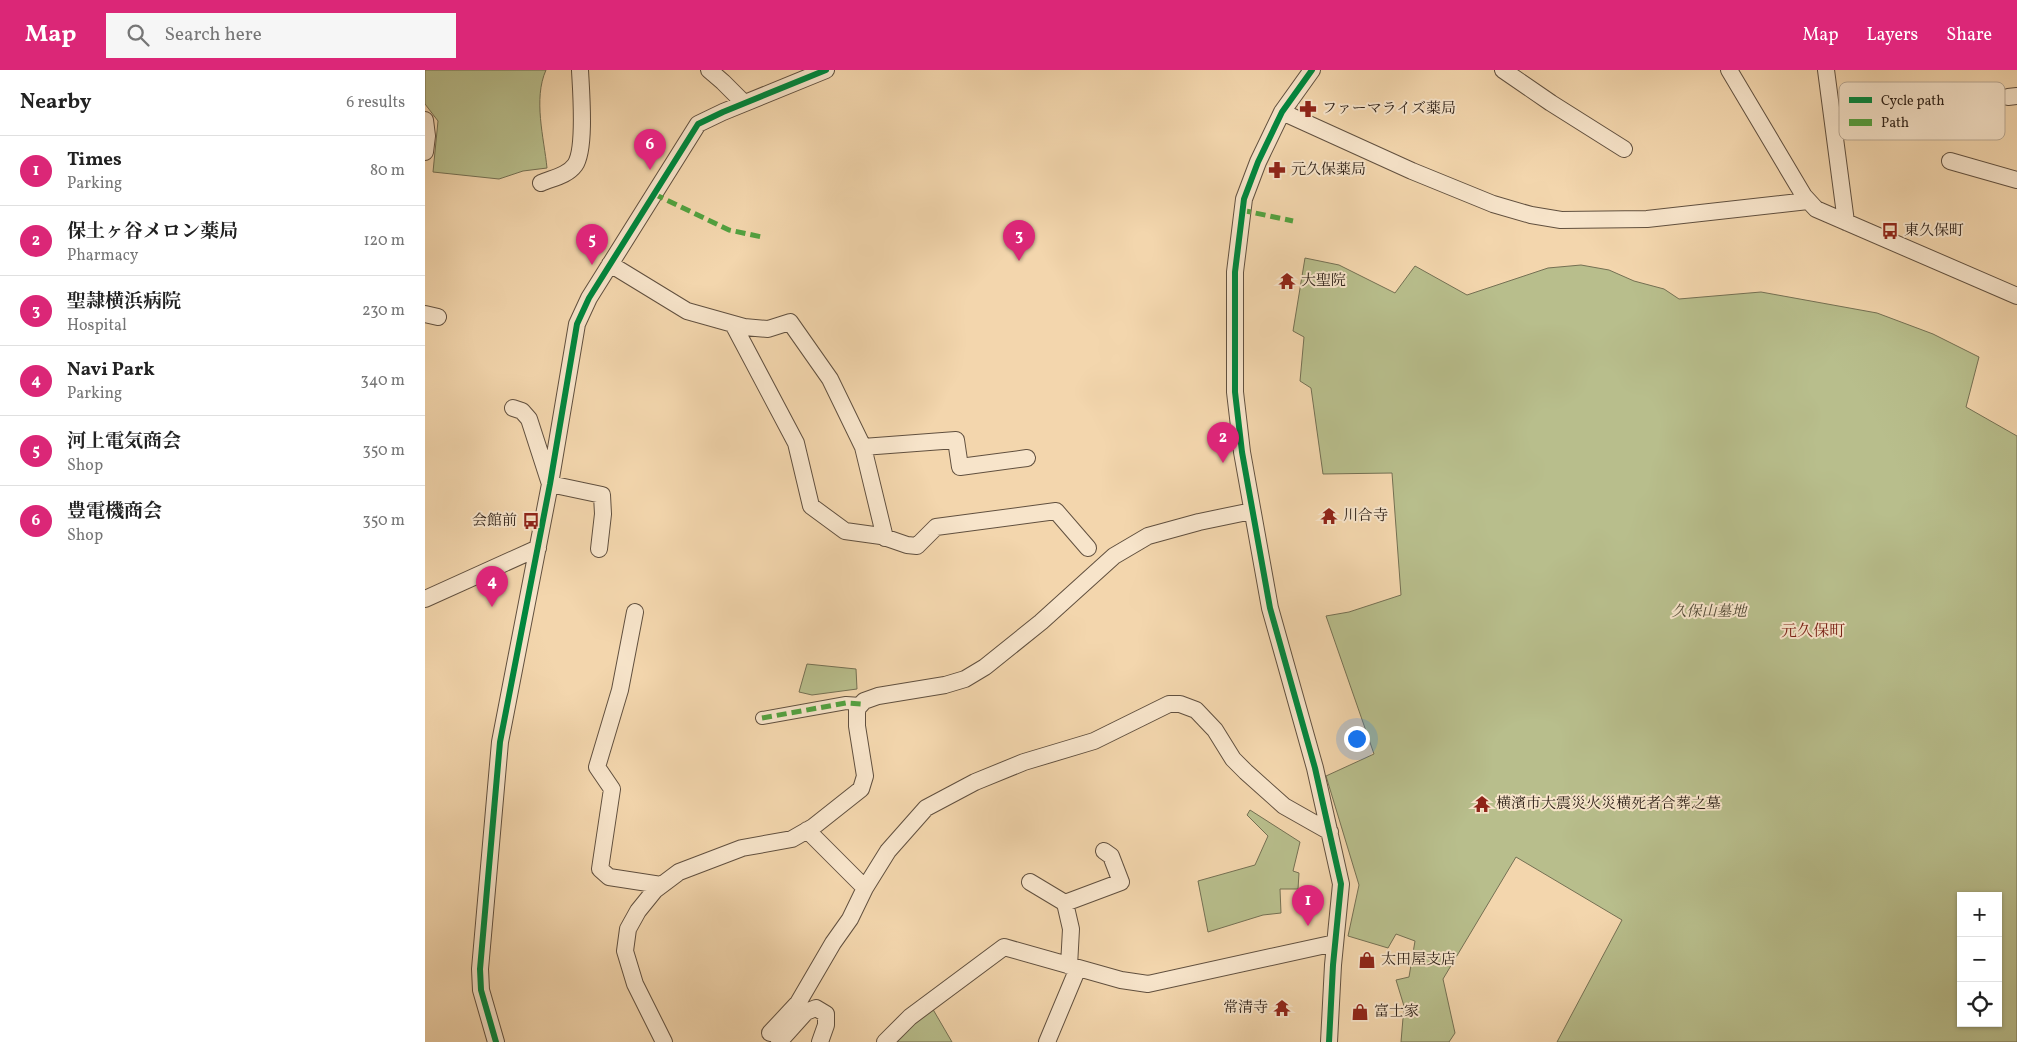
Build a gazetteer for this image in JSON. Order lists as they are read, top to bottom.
{
  "districts": ["元久保町"],
  "parks": ["久保山墓地"],
  "places": {
    "pharmacy": ["ファーマライズ薬局", "元久保薬局"],
    "bus stop": ["東久保町", "会館前"],
    "temple": [
      "大聖院",
      "川合寺",
      "横濱市大震災火災横死者合葬之墓",
      "常清寺"
    ],
    "shop": ["太田屋支店", "富士家"]
  },
  "legend": ["Cycle path", "Path"],
  "page": {
    "header": "Map",
    "search": "Search here",
    "nav": ["Map", "Layers", "Share"],
    "heading": ["Nearby", "6 results"],
    "pins": [
      "6",
      "3",
      "5",
      "2",
      "4",
      "1"
    ],
    "list": [
      {
        "mark": "1",
        "name": "Times",
        "note": "Parking",
        "value": "80 m"
      },
      {
        "mark": "2",
        "name": "保土ヶ谷メロン薬局",
        "note": "Pharmacy",
        "value": "120 m"
      },
      {
        "mark": "3",
        "name": "聖隷横浜病院",
        "note": "Hospital",
        "value": "230 m"
      },
      {
        "mark": "4",
        "name": "Navi Park",
        "note": "Parking",
        "value": "340 m"
      },
      {
        "mark": "5",
        "name": "河上電気商会",
        "note": "Shop",
        "value": "350 m"
      },
      {
        "mark": "6",
        "name": "豊電機商会",
        "note": "Shop",
        "value": "350 m"
      }
    ],
    "map_buttons": ["+", "−"]
  }
}
